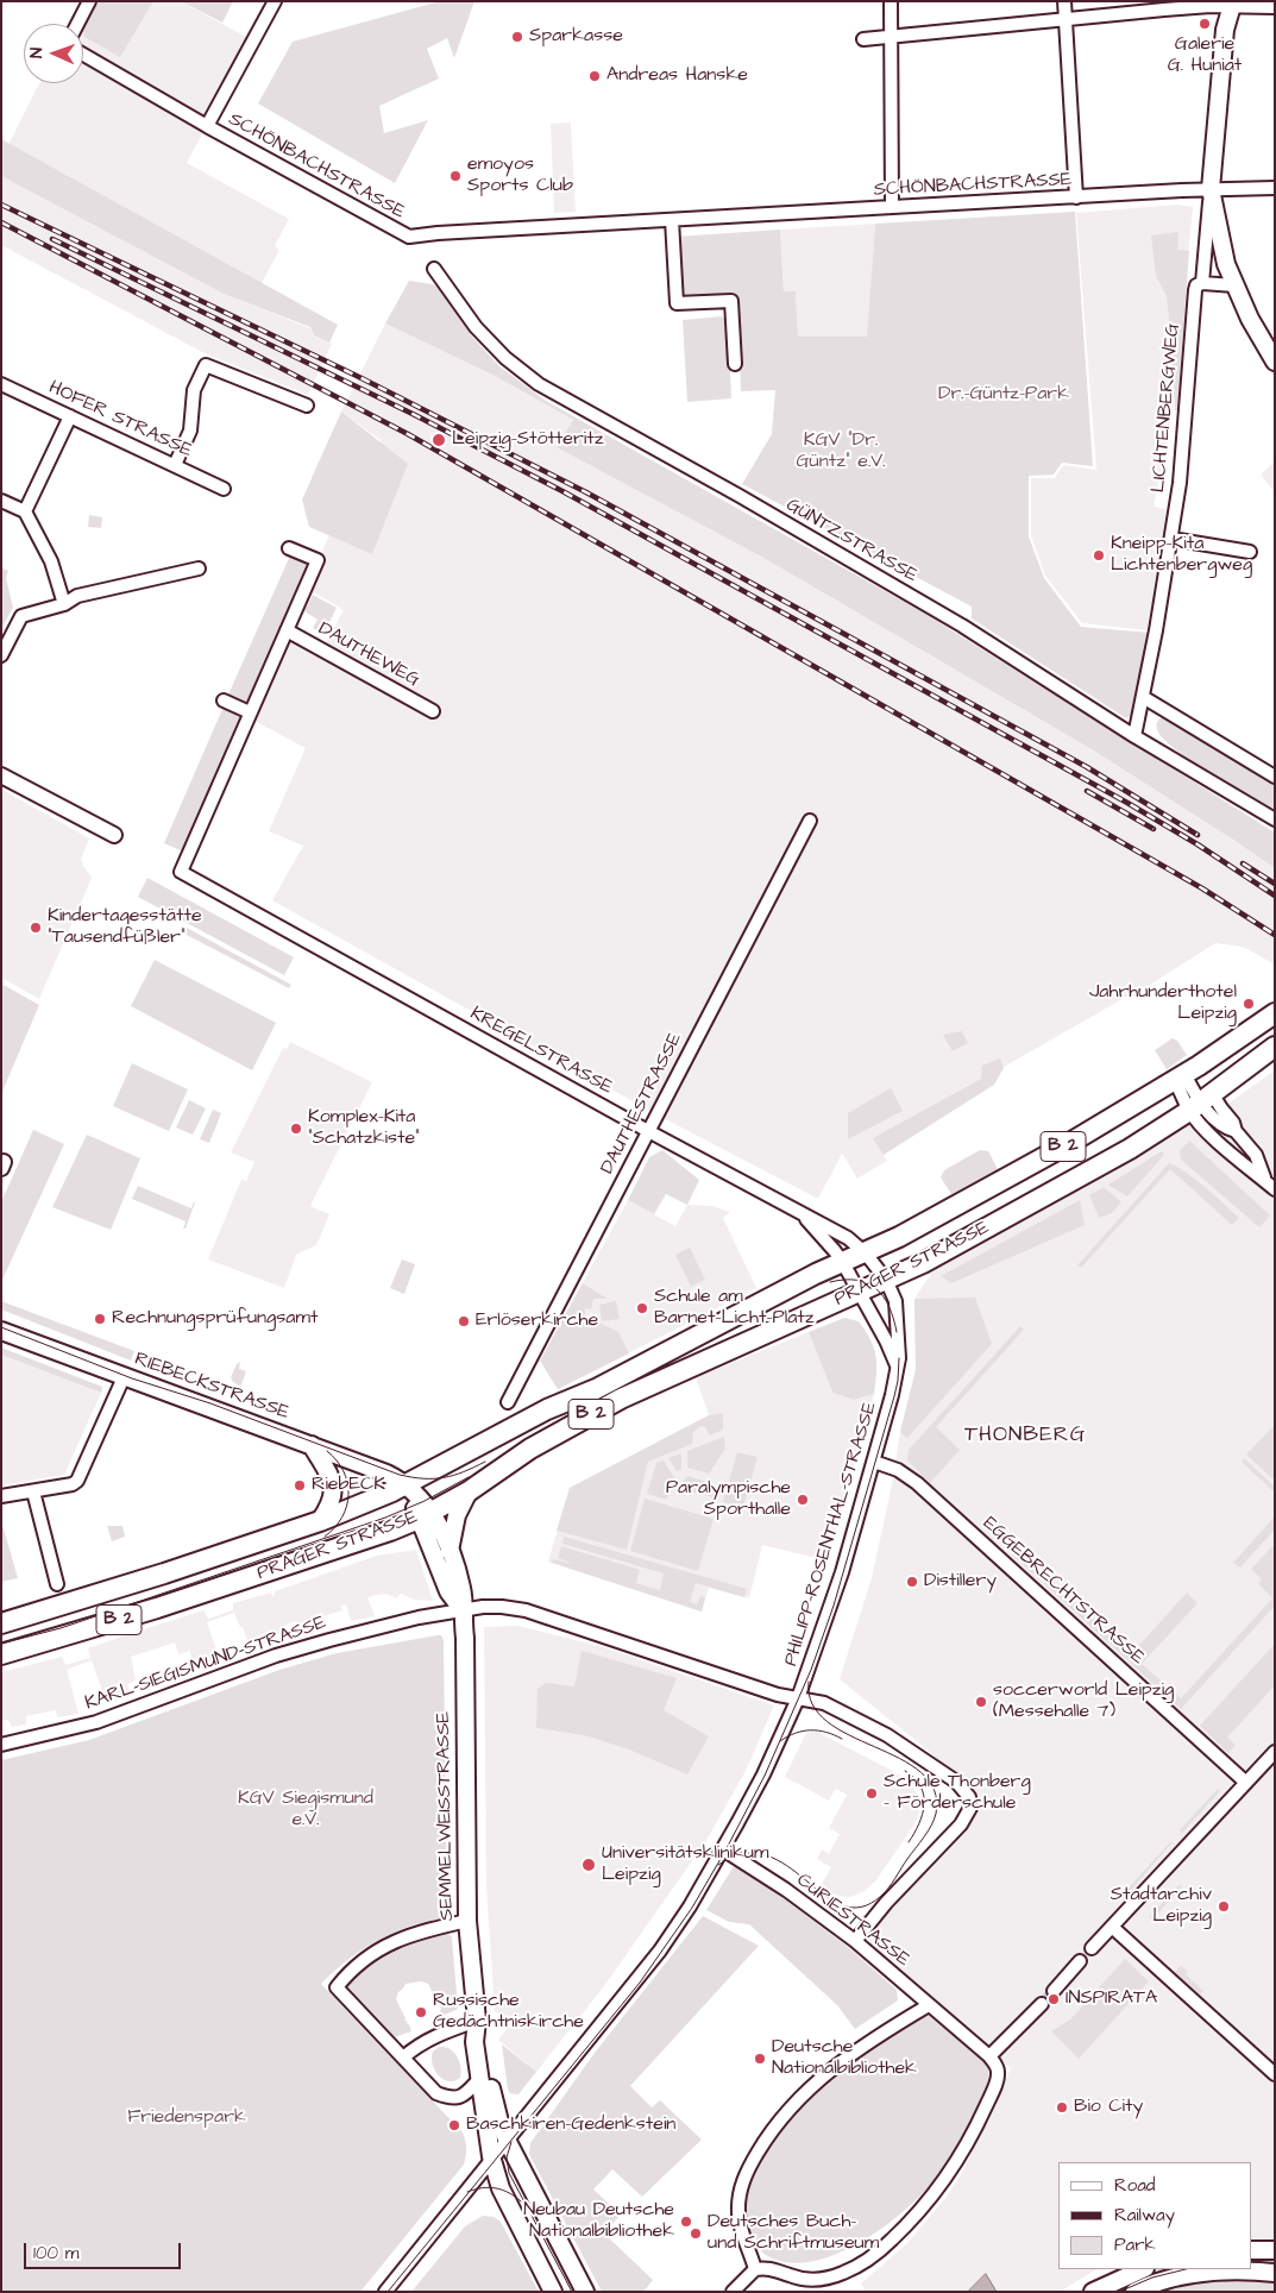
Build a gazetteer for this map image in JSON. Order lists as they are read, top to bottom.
{
  "streets": {
    "main road": [
      "B 2",
      "PRAGER STRASSE",
      "RIEBECKSTRASSE",
      "SEMMELWEISSTRASSE"
    ],
    "street": [
      "SCHÖNBACHSTRASSE",
      "LICHTENBERGWEG",
      "HOFER STRASSE",
      "GÜNTZSTRASSE",
      "DAUTHEWEG",
      "KREGELSTRASSE",
      "DAUTHESTRASSE",
      "PHILIPP-ROSENTHAL-STRASSE",
      "EGGEBRECHTSTRASSE",
      "KARL-SIEGISMUND-STRASSE",
      "CURIESTRASSE"
    ]
  },
  "crossings": [
    ["SCHÖNBACHSTRASSE", "LICHTENBERGWEG"],
    ["LICHTENBERGWEG", "GÜNTZSTRASSE"],
    ["KREGELSTRASSE", "DAUTHESTRASSE"],
    ["KREGELSTRASSE", "PRAGER STRASSE"],
    ["KREGELSTRASSE", "PHILIPP-ROSENTHAL-STRASSE"],
    ["PRAGER STRASSE", "RIEBECKSTRASSE"],
    ["PRAGER STRASSE", "PHILIPP-ROSENTHAL-STRASSE"],
    ["PRAGER STRASSE", "SEMMELWEISSTRASSE"],
    ["RIEBECKSTRASSE", "SEMMELWEISSTRASSE"],
    ["PHILIPP-ROSENTHAL-STRASSE", "EGGEBRECHTSTRASSE"],
    ["PHILIPP-ROSENTHAL-STRASSE", "KARL-SIEGISMUND-STRASSE"],
    ["PHILIPP-ROSENTHAL-STRASSE", "SEMMELWEISSTRASSE"],
    ["PHILIPP-ROSENTHAL-STRASSE", "CURIESTRASSE"],
    ["KARL-SIEGISMUND-STRASSE", "SEMMELWEISSTRASSE"],
    ["KARL-SIEGISMUND-STRASSE", "CURIESTRASSE"]
  ],
  "districts": ["THONBERG"],
  "parks": [
    "Dr.-Güntz-Park",
    "KGV \"Dr. Güntz\" e.V.",
    "KGV Siegismund e.V.",
    "Friedenspark"
  ],
  "places": [
    "Galerie G. Huniat",
    "Sparkasse",
    "Andreas Hanske",
    "emoyos Sports Club",
    "Leipzig-Stötteritz",
    "Kneipp-Kita Lichtenbergweg",
    "Kindertagesstätte \"Tausendfüßler\"",
    "Jahrhunderthotel Leipzig",
    "Komplex-Kita \"Schatzkiste\"",
    "Schule am Barnet-Licht-Platz",
    "Rechnungsprüfungsamt",
    "Erlöserkirche",
    "RiebECK",
    "Paralympische Sporthalle",
    "Distillery",
    "soccerworld Leipzig (Messehalle 7)",
    "Schule Thonberg - Förderschule",
    "Universitätsklinikum Leipzig",
    "Stadtarchiv Leipzig",
    "INSPIRATA",
    "Russische Gedächtniskirche",
    "Deutsche Nationalbibliothek",
    "Bio City",
    "Baschkiren-Gedenkstein",
    "Neubau Deutsche Nationalbibliothek",
    "Deutsches Buch- und Schriftmuseum"
  ],
  "legend": ["Road", "Railway", "Park"],
  "scale_bar": "100 m",
  "north": "left"
}
